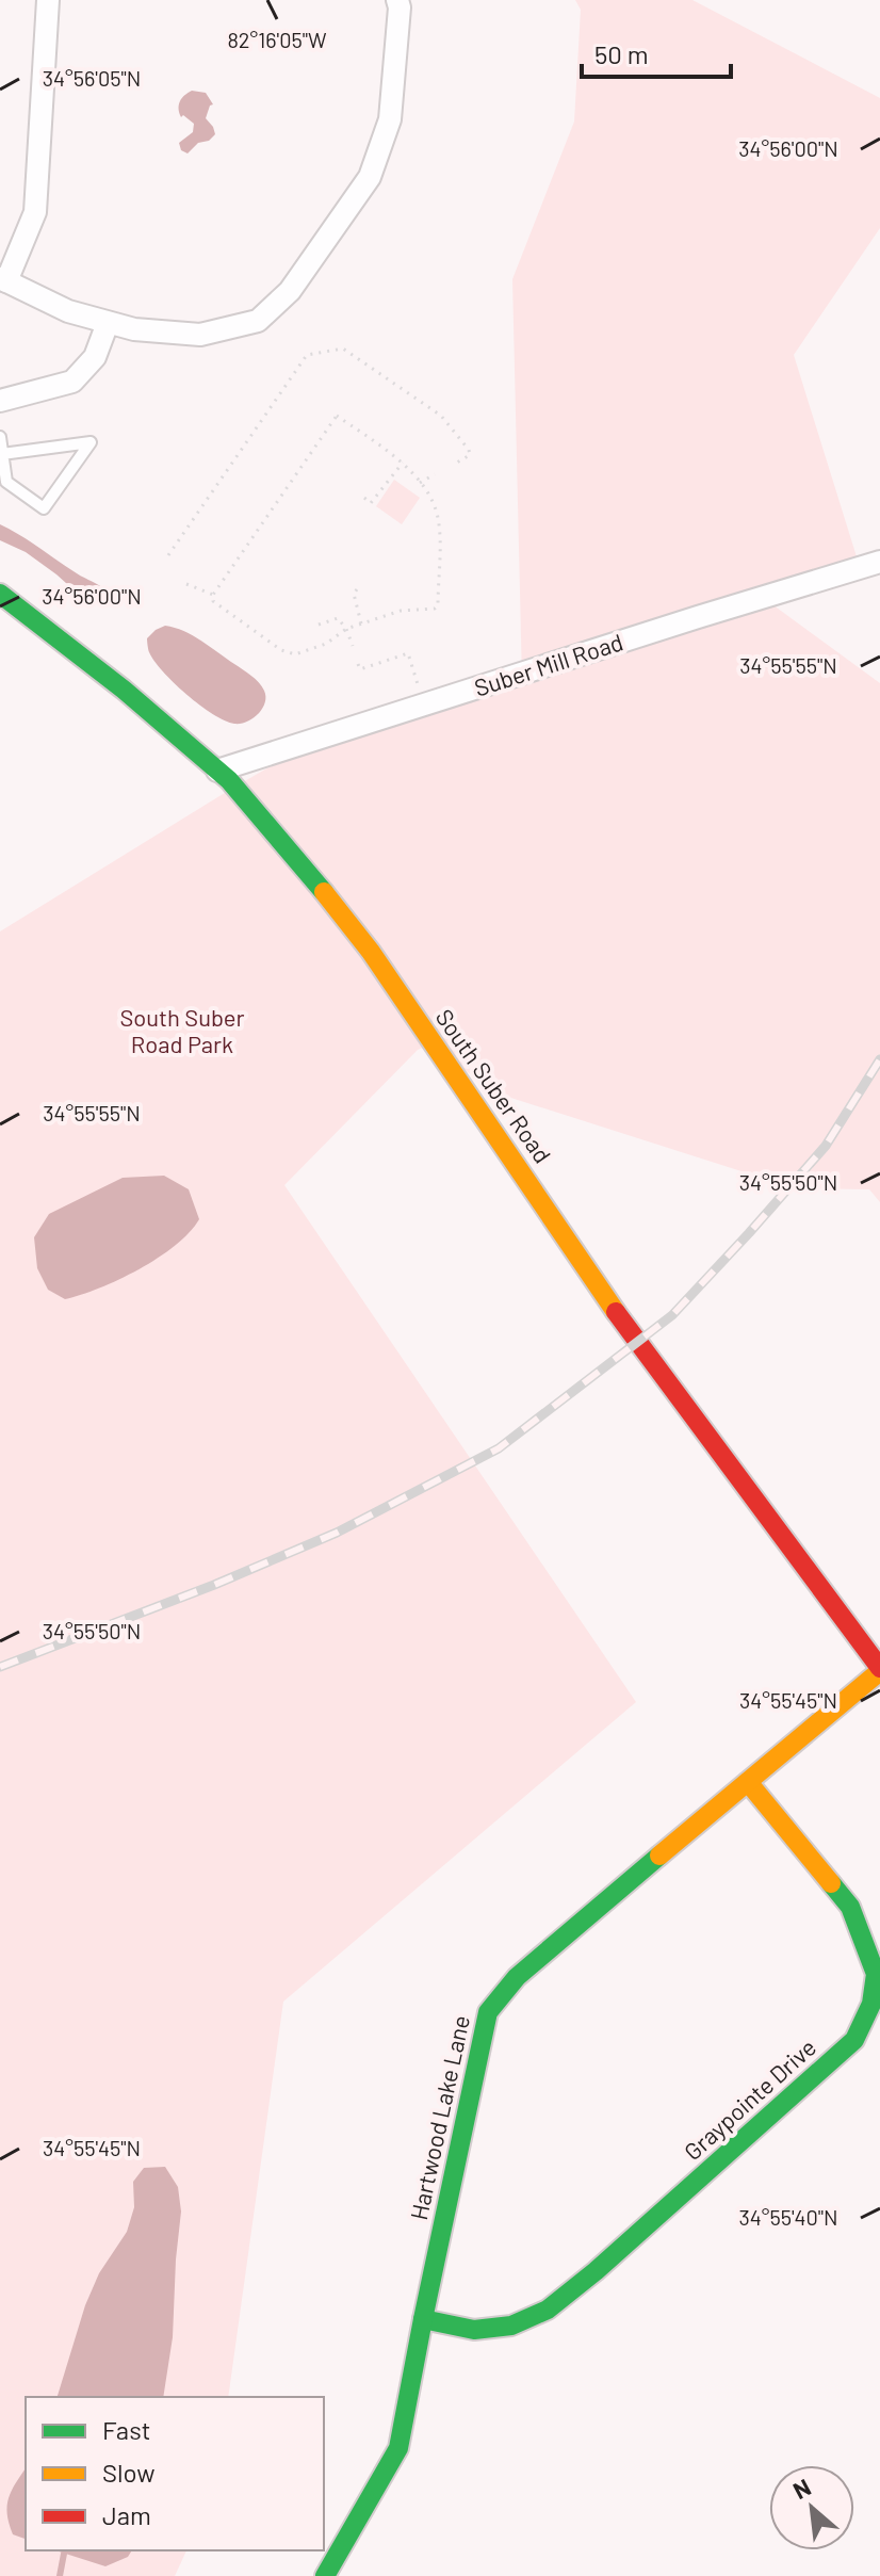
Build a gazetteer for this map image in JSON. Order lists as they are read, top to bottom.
{
  "streets": {
    "street": [
      "Suber Mill Road",
      "South Suber Road",
      "Graypointe Drive",
      "Hartwood Lake Lane"
    ]
  },
  "crossings": [
    ["Suber Mill Road", "South Suber Road"],
    ["South Suber Road", "Hartwood Lake Lane"],
    ["Graypointe Drive", "Hartwood Lake Lane"]
  ],
  "parks": ["South Suber Road Park"],
  "legend": ["Fast", "Slow", "Jam"],
  "scale_bar": "50 m",
  "north": "top left",
  "coordinates": [
    "82°16'05\"W",
    "34°56'05\"N",
    "34°56'00\"N",
    "34°55'55\"N",
    "34°55'50\"N",
    "34°55'45\"N",
    "34°55'40\"N"
  ]
}
